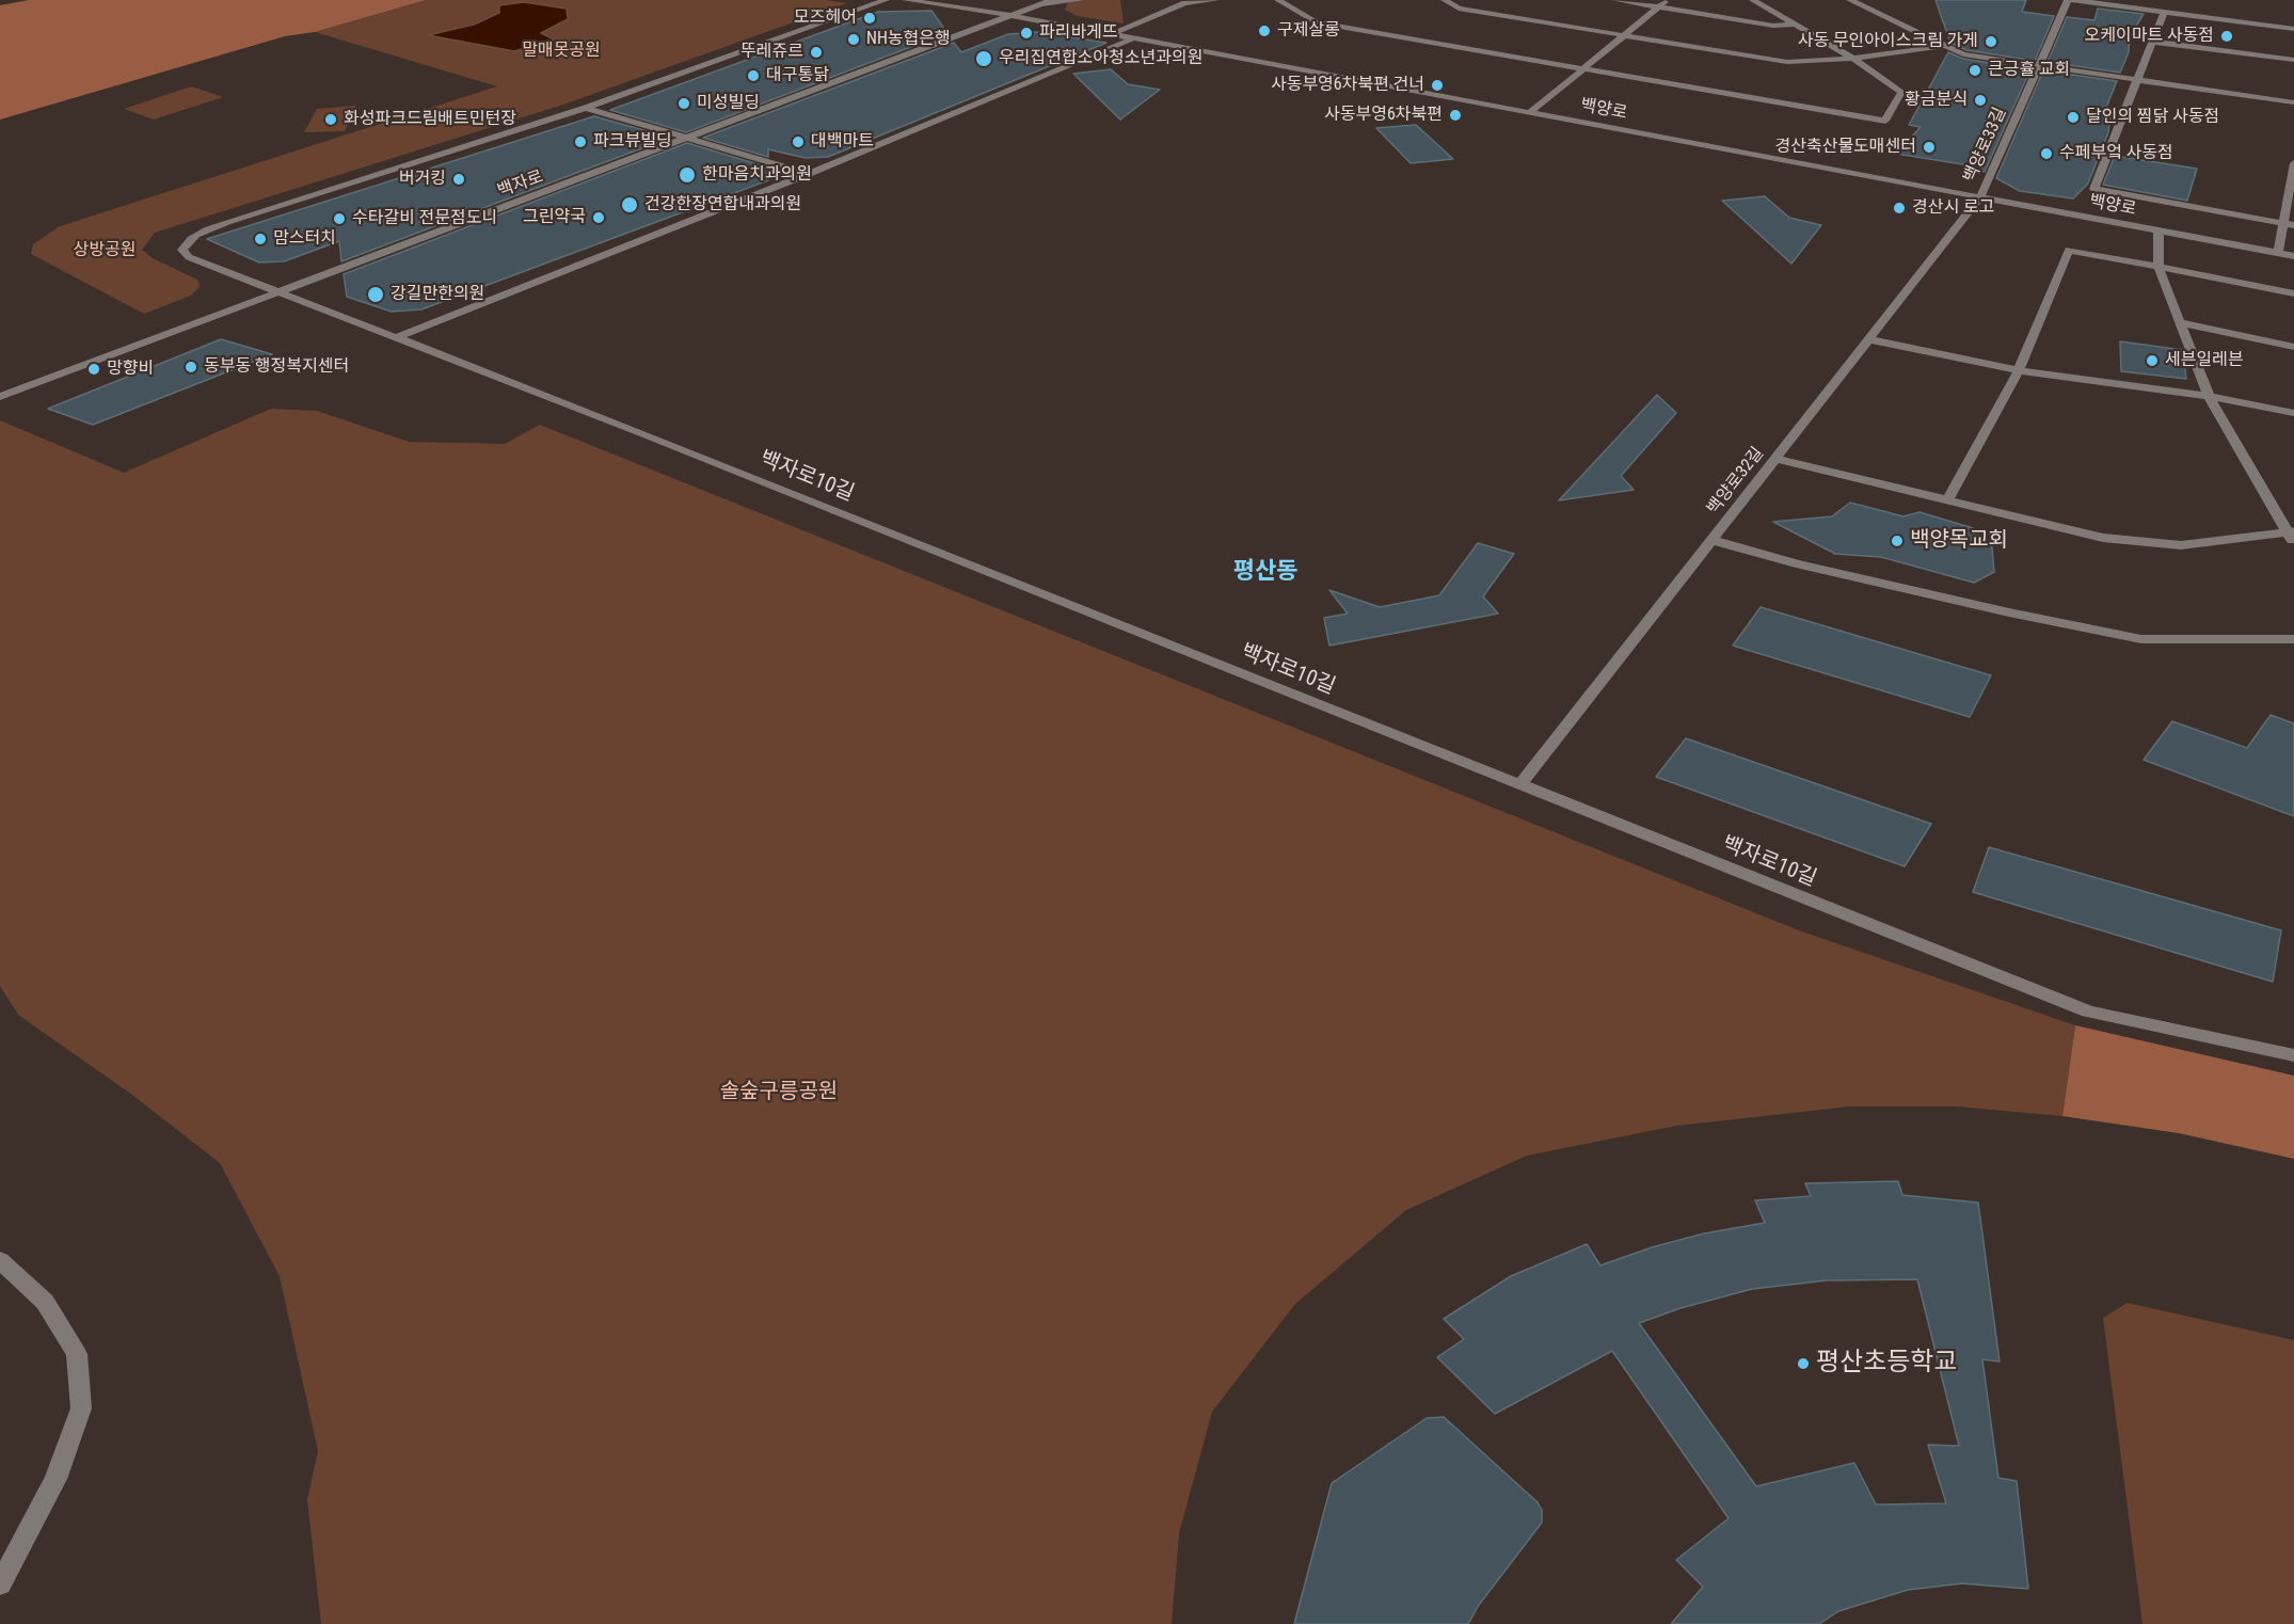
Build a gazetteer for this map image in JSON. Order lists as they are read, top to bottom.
{
  "streets": {
    "street": [
      "백양로",
      "백양로33길",
      "백자로",
      "백자로10길",
      "백양로32길"
    ]
  },
  "crossings": [
    ["백양로", "백양로33길"],
    ["백양로", "백자로"],
    ["백양로", "백양로32길"],
    ["백양로33길", "백양로32길"],
    ["백자로", "백자로10길"],
    ["백자로10길", "백양로32길"]
  ],
  "districts": ["평산동"],
  "parks": ["말매못공원", "상방공원", "솔숲구릉공원"],
  "places": [
    "모즈헤어",
    "구제살롱",
    "파리바게뜨",
    "오케이마트 사동점",
    "NH농협은행",
    "사동 무인아이스크림 가게",
    "뚜레쥬르",
    "우리집연합소아청소년과의원",
    "큰긍휼 교회",
    "대구통닭",
    "사동부영6차북편 건너",
    "황금분식",
    "미성빌딩",
    "사동부영6차북편",
    "달인의 찜닭 사동점",
    "화성파크드림배트민턴장",
    "파크뷰빌딩",
    "대백마트",
    "경산축산물도매센터",
    "수페부엌 사동점",
    "한마음치과의원",
    "버거킹",
    "건강한장연합내과의원",
    "경산시 로고",
    "그린약국",
    "수타갈비 전문점도니",
    "맘스터치",
    "강길만한의원",
    "세븐일레븐",
    "동부동 행정복지센터",
    "망향비",
    "백양목교회",
    "평산초등학교"
  ]
}
